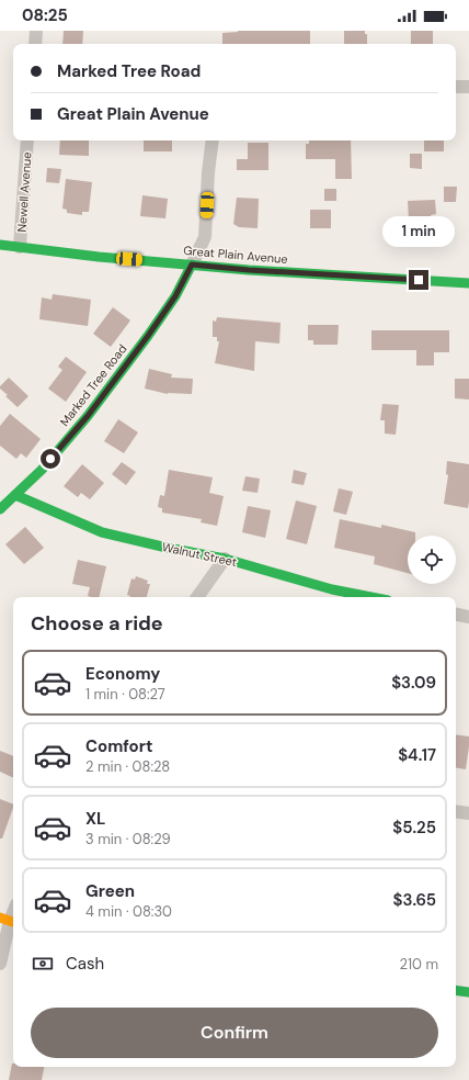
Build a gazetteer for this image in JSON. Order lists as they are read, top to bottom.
{
  "streets": {
    "street": [
      "Newell Avenue",
      "Great Plain Avenue",
      "Marked Tree Road",
      "Walnut Street"
    ]
  },
  "crossings": [
    ["Newell Avenue", "Great Plain Avenue"],
    ["Great Plain Avenue", "Marked Tree Road"],
    ["Marked Tree Road", "Walnut Street"]
  ],
  "page": {
    "status": "08:25",
    "banner": ["Marked Tree Road", "Great Plain Avenue"],
    "bubble": "1 min",
    "heading": "Choose a ride",
    "list": [
      {
        "name": "Economy",
        "note": "1 min · 08:27",
        "value": "$3.09"
      },
      {
        "name": "Comfort",
        "note": "2 min · 08:28",
        "value": "$4.17"
      },
      {
        "name": "XL",
        "note": "3 min · 08:29",
        "value": "$5.25"
      },
      {
        "name": "Green",
        "note": "4 min · 08:30",
        "value": "$3.65"
      }
    ],
    "pay": ["Cash", "210 m"],
    "buttons": "Confirm"
  }
}
